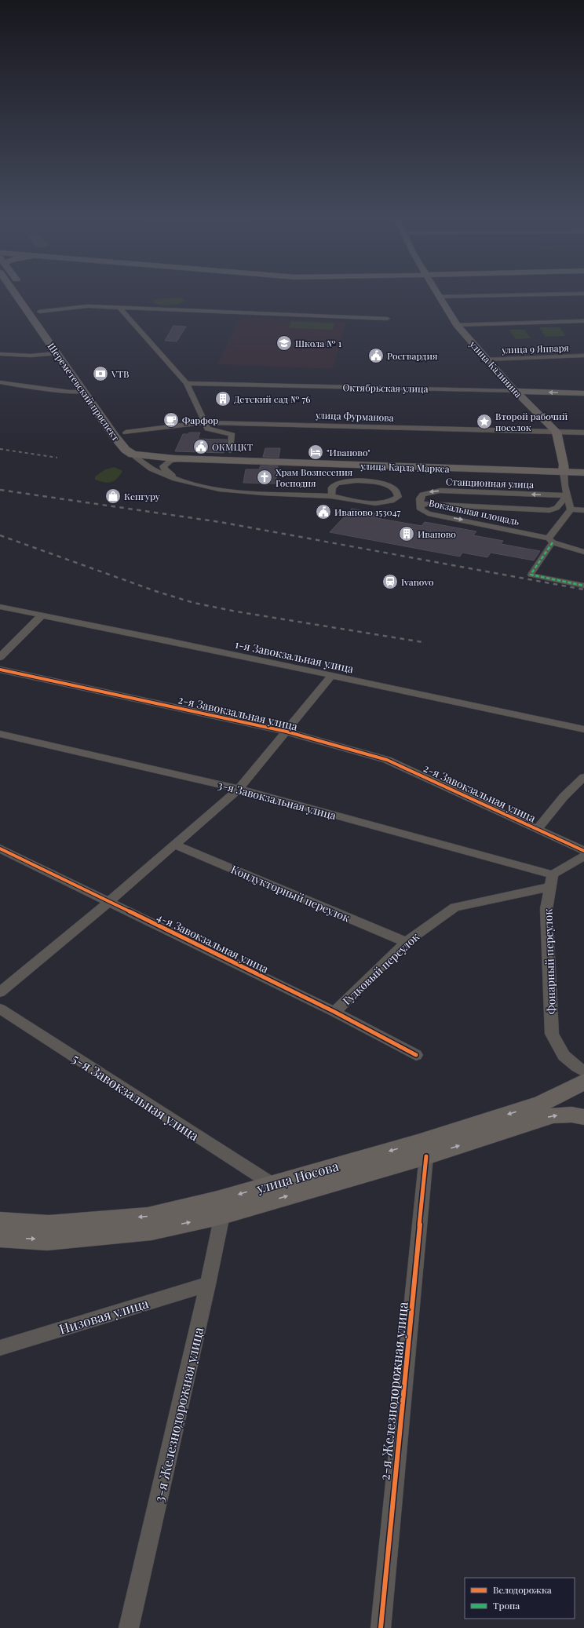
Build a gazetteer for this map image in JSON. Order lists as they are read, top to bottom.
{
  "streets": {
    "main road": [
      "улица Калинина",
      "Октябрьская улица",
      "Шереметевский проспект",
      "улица Карла Маркса",
      "улица Носова"
    ],
    "street": [
      "улица 9 Января",
      "улица Фурманова",
      "Станционная улица",
      "Вокзальная площадь",
      "1-я Завокзальная улица",
      "2-я Завокзальная улица",
      "3-я Завокзальная улица",
      "Кондукторный переулок",
      "4-я Завокзальная улица",
      "Фонарный переулок",
      "Гудковый переулок",
      "5-я Завокзальная улица",
      "Низовая улица",
      "2-я Железнодорожная улица",
      "3-я Железнодорожная улица"
    ]
  },
  "crossings": [
    ["улица 9 Января", "улица Калинина"],
    ["улица Калинина", "Октябрьская улица"],
    ["улица Калинина", "улица Фурманова"],
    ["Шереметевский проспект", "улица Фурманова"],
    ["Шереметевский проспект", "улица Карла Маркса"],
    ["улица Фурманова", "улица Карла Маркса"],
    ["Станционная улица", "Вокзальная площадь"],
    ["3-я Завокзальная улица", "Фонарный переулок"],
    ["Кондукторный переулок", "Гудковый переулок"],
    ["4-я Завокзальная улица", "Гудковый переулок"],
    ["Фонарный переулок", "Гудковый переулок"],
    ["5-я Завокзальная улица", "улица Носова"],
    ["улица Носова", "2-я Железнодорожная улица"],
    ["улица Носова", "3-я Железнодорожная улица"],
    ["Низовая улица", "3-я Железнодорожная улица"]
  ],
  "one_way": ["Станционная улица"],
  "places": {
    "school or university": ["Школа № 1"],
    "public building": ["Росгвардия", "ОКМЦКТ", "Иваново 153047"],
    "bank": ["VTB"],
    "building": ["Детский сад № 76", "Иваново"],
    "cafe": ["Фарфор"],
    "place": ["Второй рабочий поселок"],
    "hotel": ["\"Иваново\""],
    "church": ["Храм Вознесения Господня"],
    "shop": ["Кенгуру"],
    "station": ["Ivanovo"]
  },
  "legend": ["Велодорожка", "Тропа"]
}
